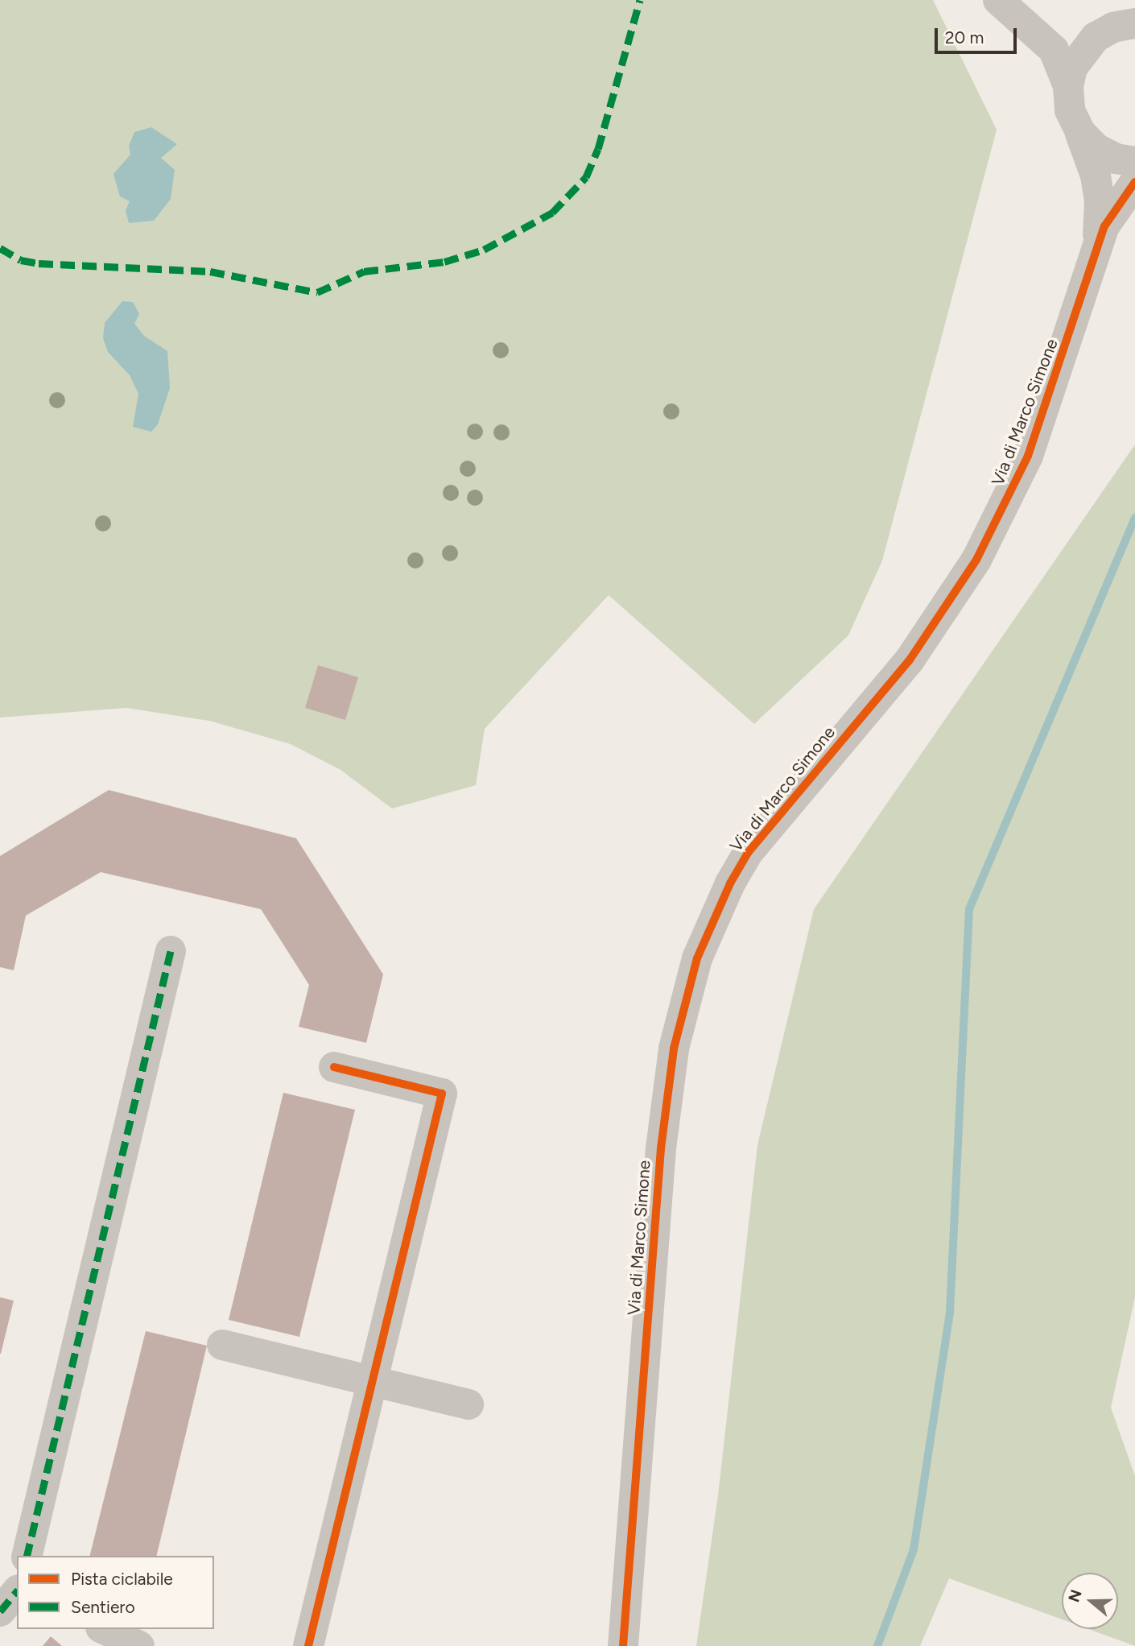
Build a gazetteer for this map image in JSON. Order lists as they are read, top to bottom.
{
  "streets": {
    "street": ["Via di Marco Simone"]
  },
  "legend": ["Pista ciclabile", "Sentiero"],
  "scale_bar": "20 m",
  "north": "left"
}
